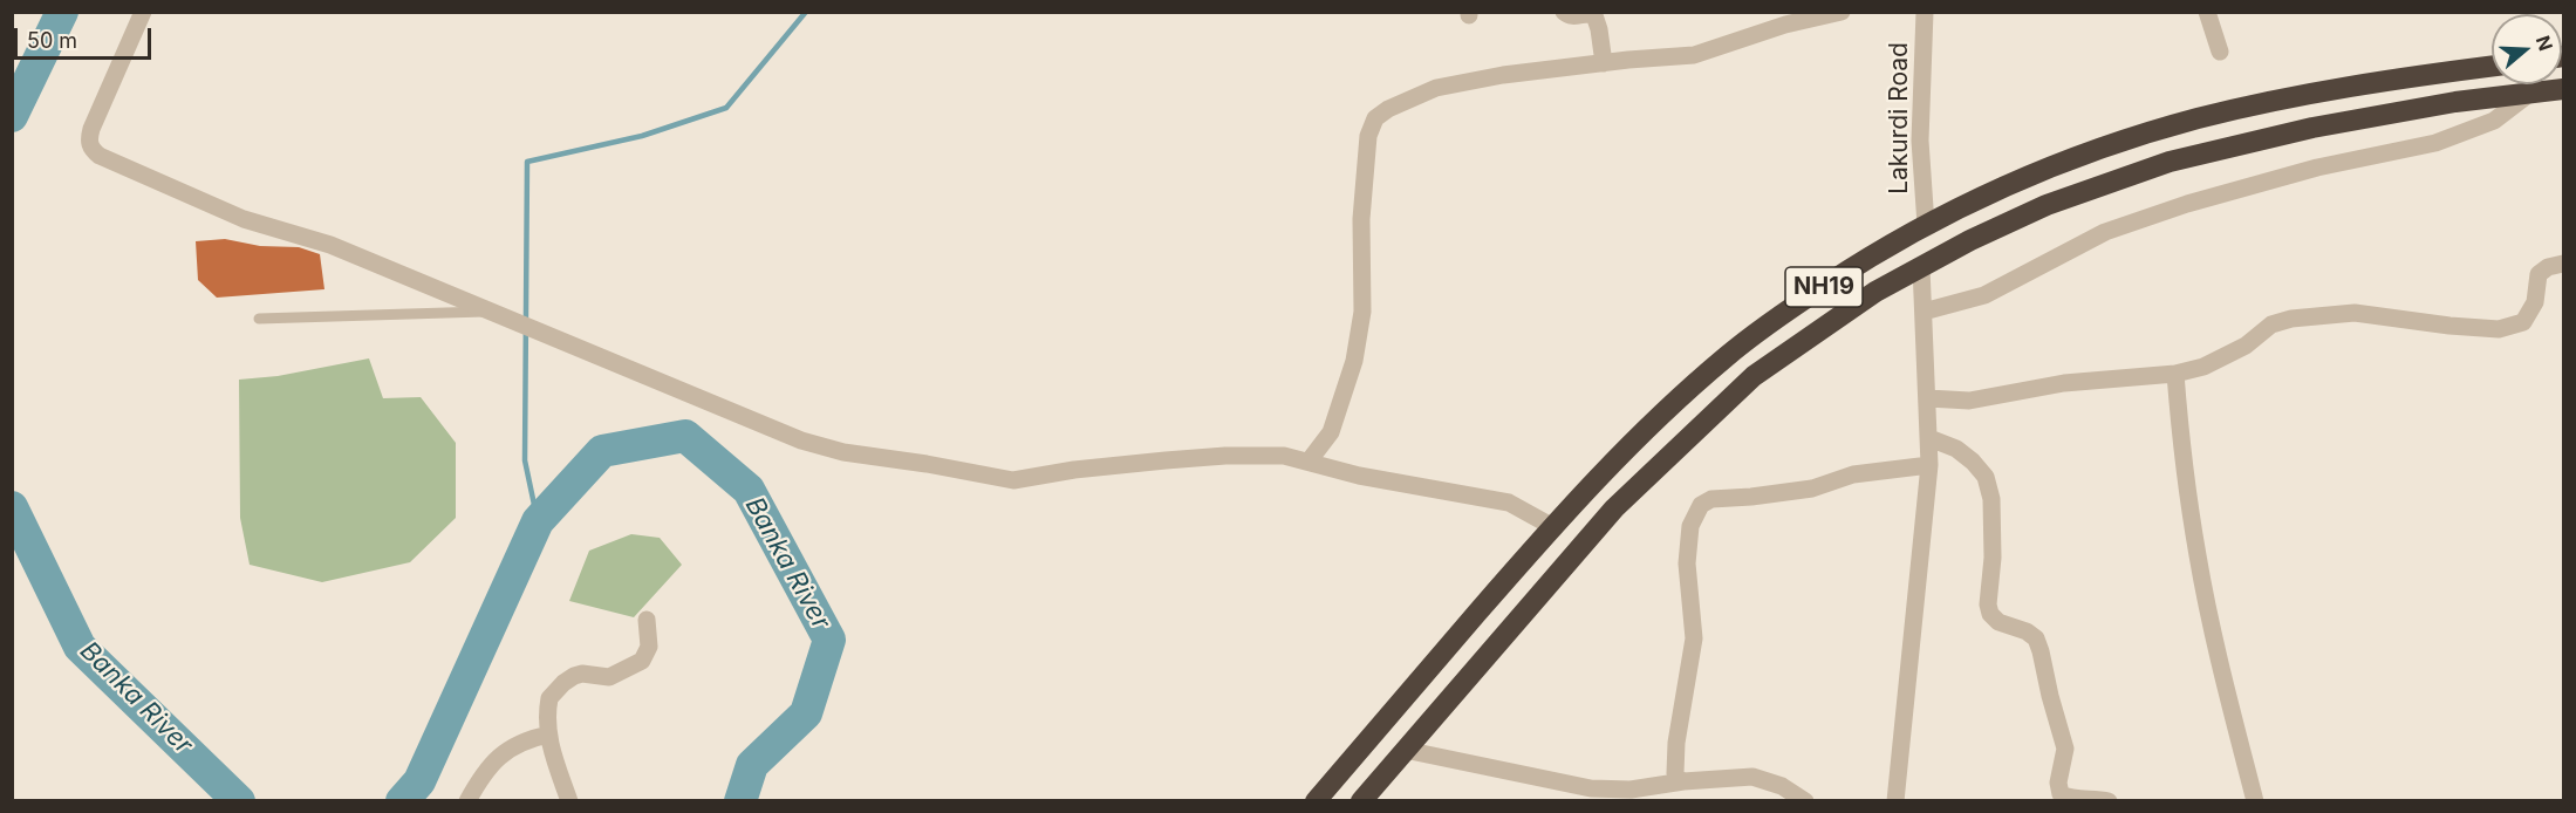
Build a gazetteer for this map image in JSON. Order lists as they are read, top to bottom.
{
  "streets": {
    "highway": ["NH19"],
    "street": ["Lakurdi Road"]
  },
  "crossings": [
    ["Lakurdi Road", "NH19"]
  ],
  "water": ["Banka River"],
  "scale_bar": "50 m",
  "north": "right"
}
